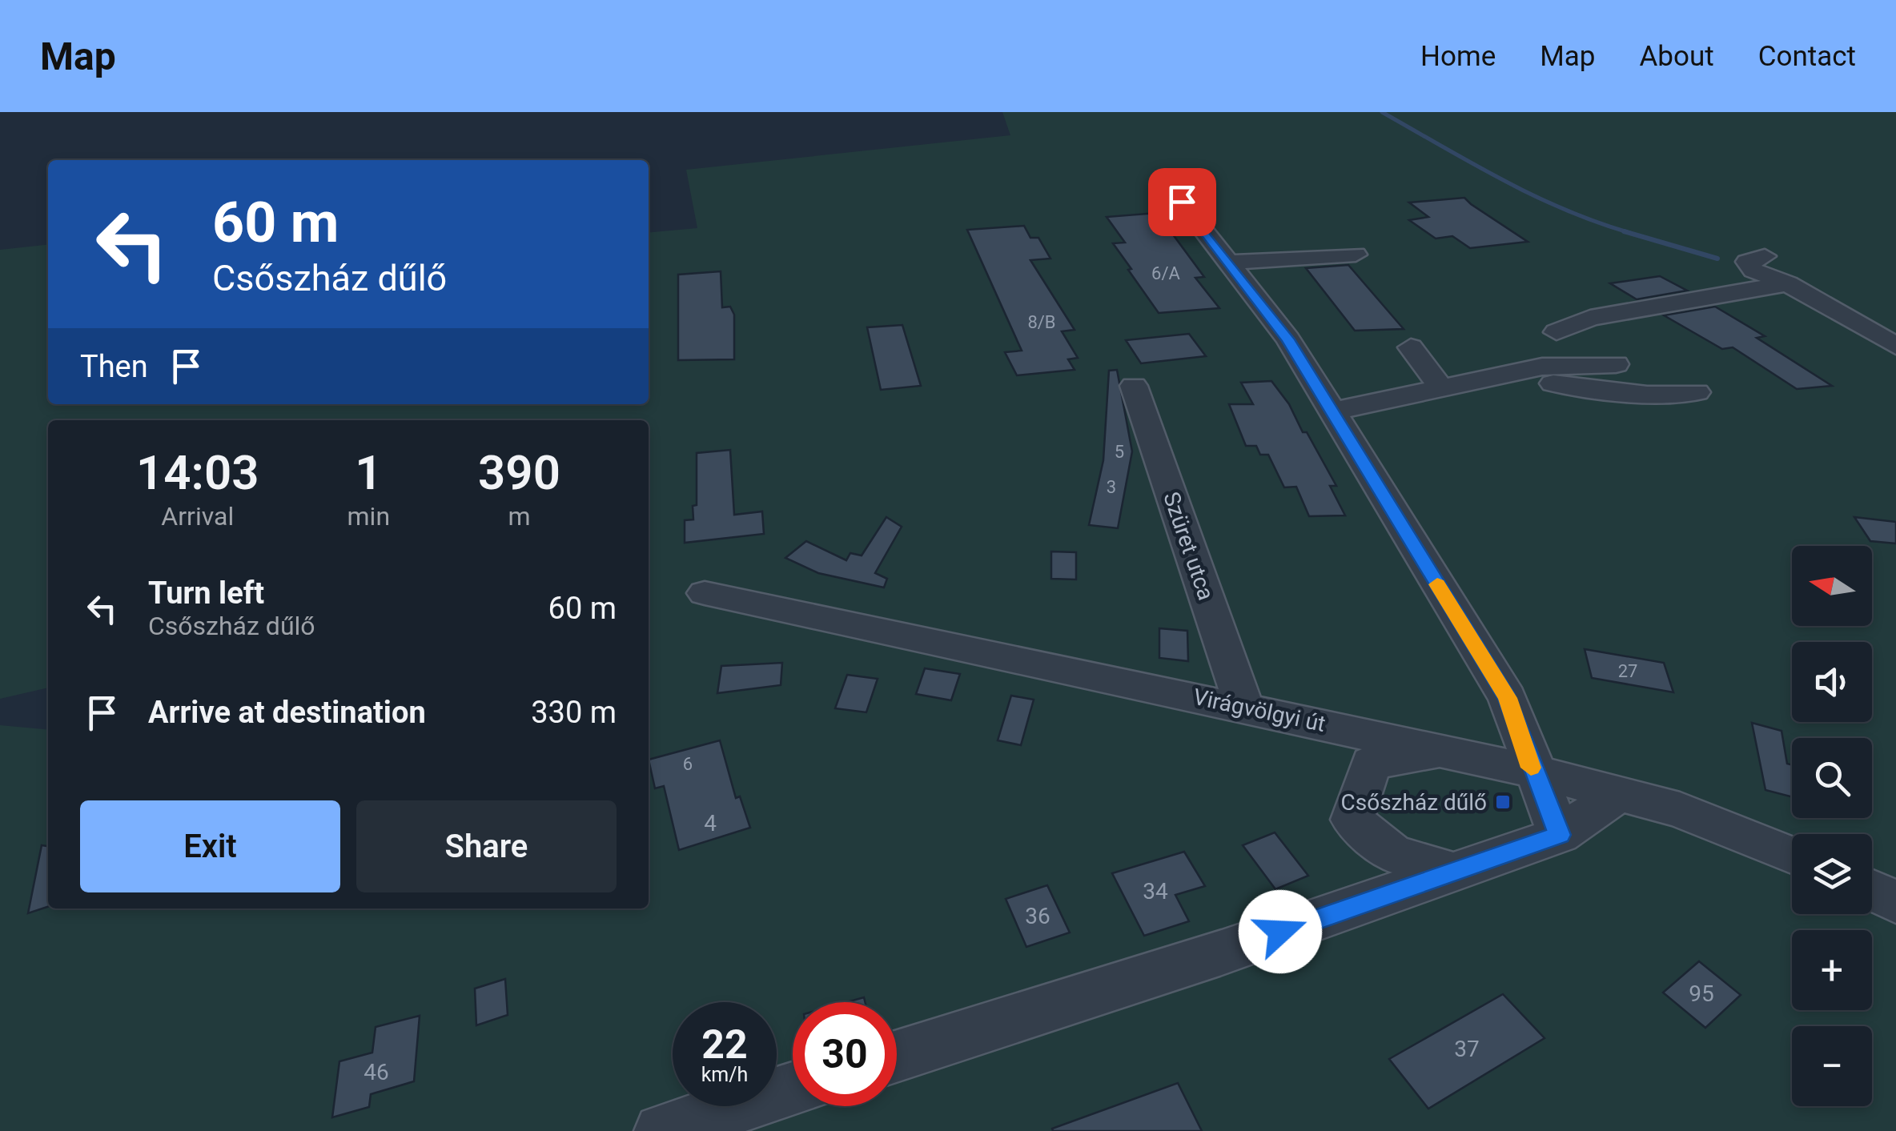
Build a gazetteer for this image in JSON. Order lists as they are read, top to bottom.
{
  "streets": {
    "street": ["Szüret utca", "Virágvölgyi út"]
  },
  "crossings": [
    ["Szüret utca", "Virágvölgyi út"]
  ],
  "places": {
    "transit": ["Csőszház dűlő"]
  },
  "house_numbers": [
    "6/A",
    "8/B",
    "5",
    "3",
    "27",
    "6",
    "4",
    "34",
    "36",
    "95",
    "37",
    "46"
  ],
  "north": "left",
  "page": {
    "header": "Map",
    "nav": [
      "Home",
      "Map",
      "About",
      "Contact"
    ],
    "turn": ["60 m", "Csőszház dűlő"],
    "then": "Then",
    "eta": [
      "14:03",
      "Arrival",
      "1",
      "min",
      "390",
      "m"
    ],
    "map_buttons": ["+", "−"],
    "list": [
      {
        "name": "Turn left",
        "note": "Csőszház dűlő",
        "value": "60 m"
      },
      {
        "name": "Arrive at destination",
        "value": "330 m"
      }
    ],
    "buttons": ["Exit", "Share"],
    "speed": "22 km/h",
    "limit": "30"
  }
}
